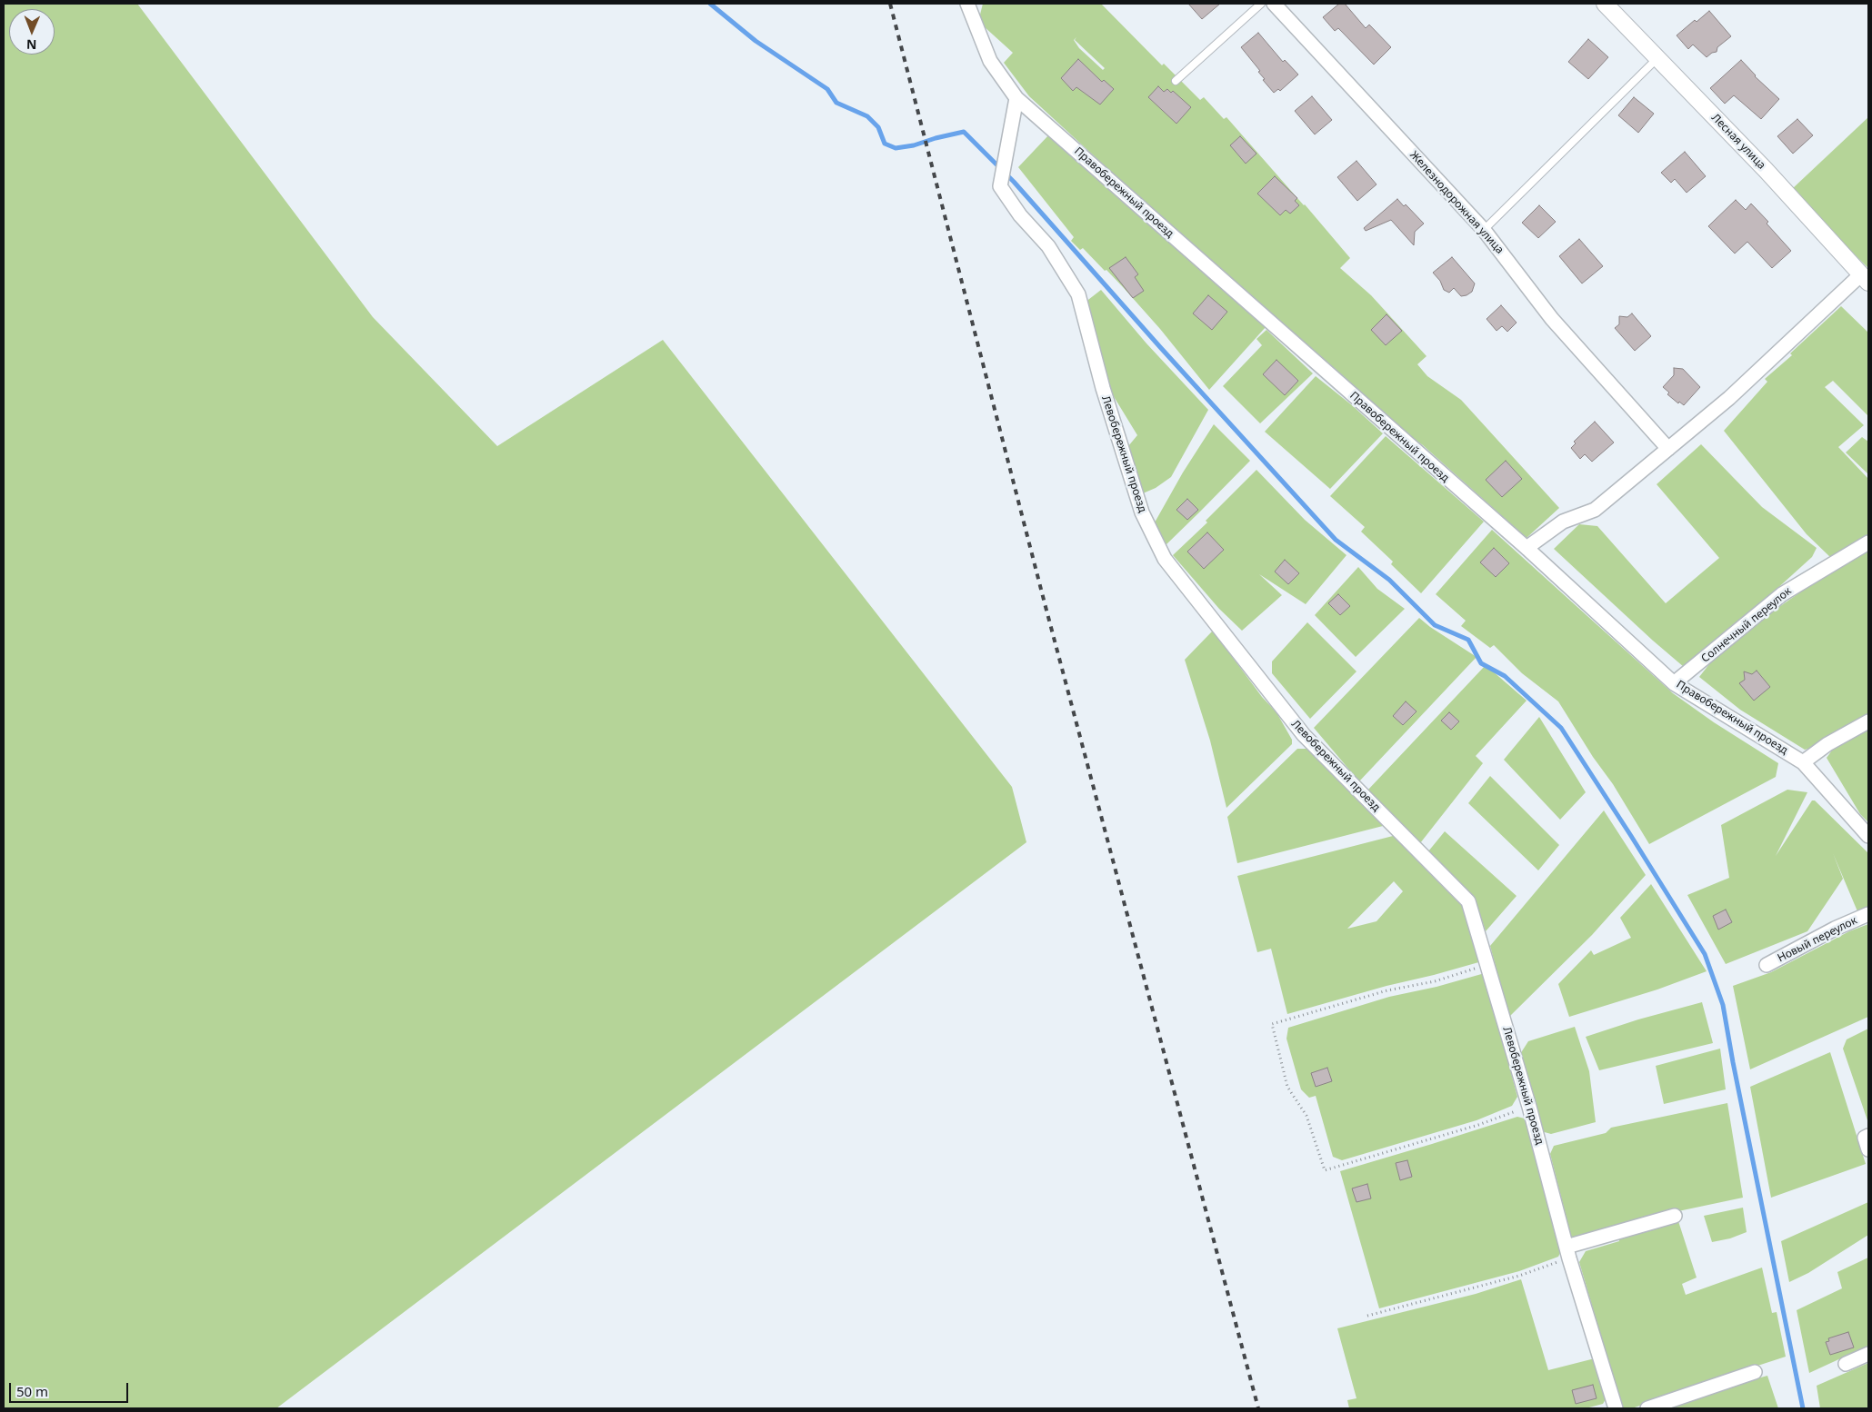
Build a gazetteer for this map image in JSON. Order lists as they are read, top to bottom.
{
  "streets": {
    "street": [
      "Лесная улица",
      "Правобережный проезд",
      "Железнодорожная улица",
      "Левобережный проезд",
      "Солнечный переулок",
      "Новый переулок"
    ]
  },
  "crossings": [
    ["Правобережный проезд", "Левобережный проезд"],
    ["Правобережный проезд", "Солнечный переулок"]
  ],
  "scale_bar": "50 m",
  "north": "bottom"
}
